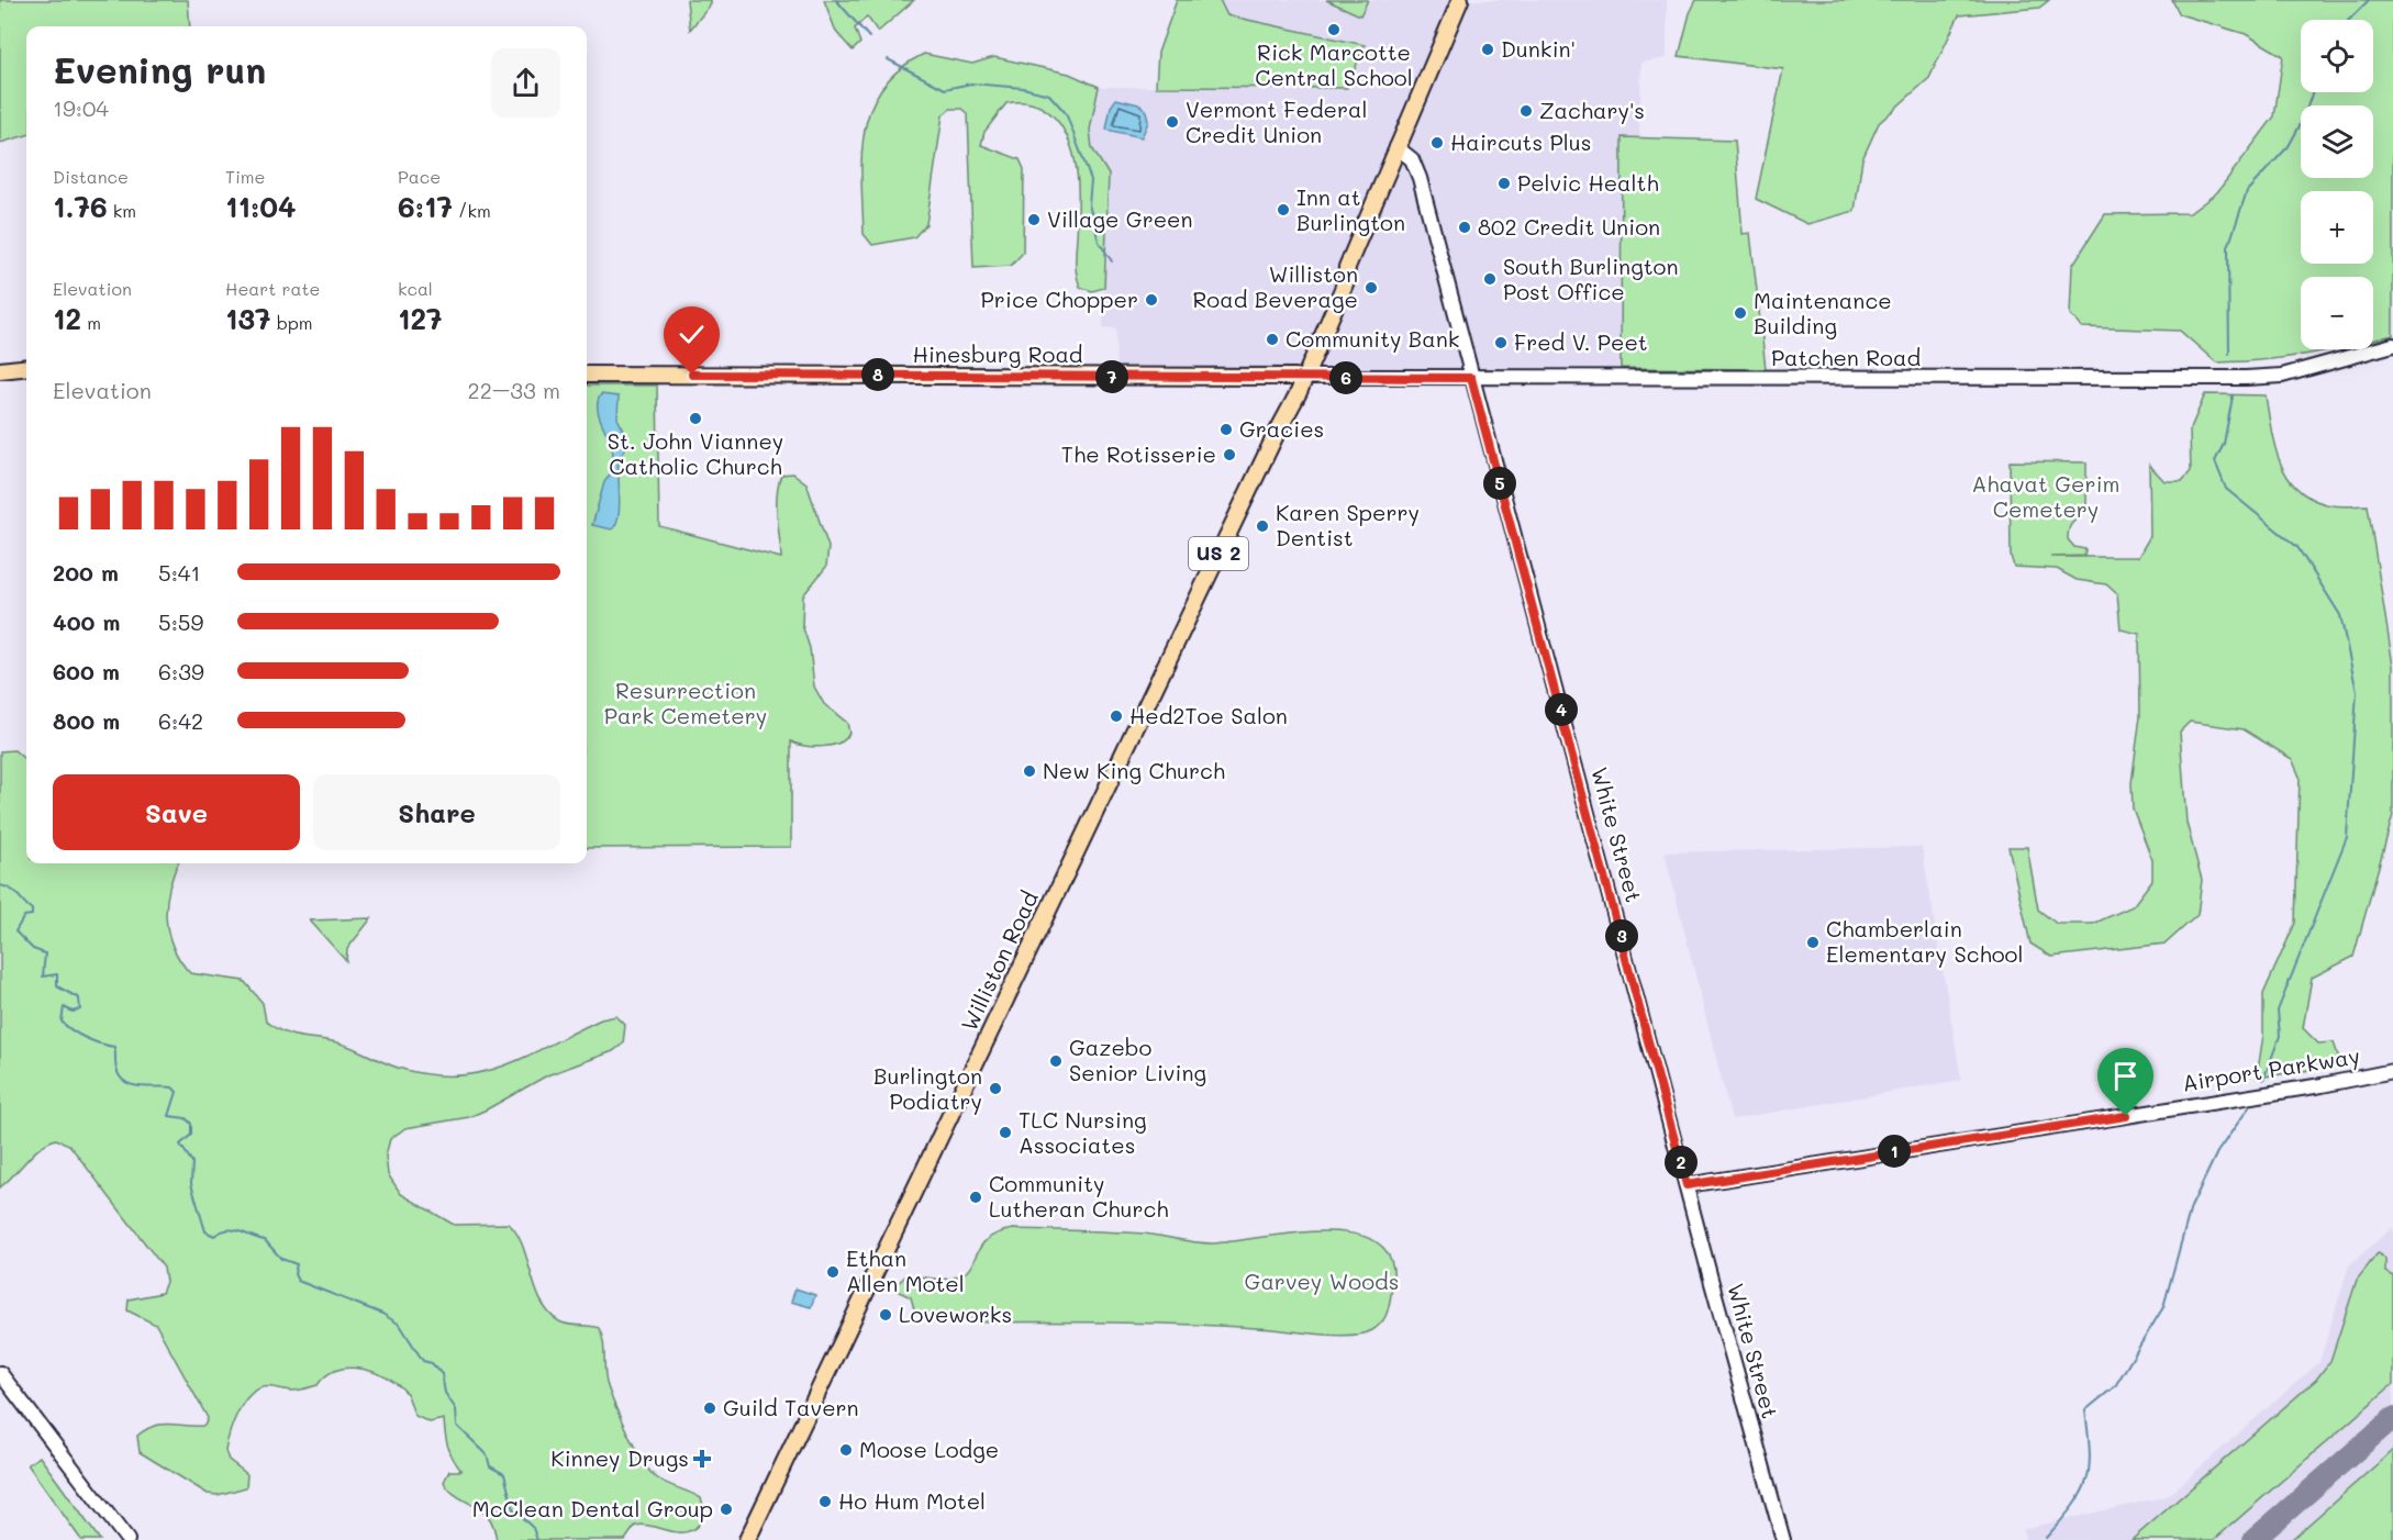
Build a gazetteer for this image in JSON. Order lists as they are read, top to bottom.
{
  "streets": {
    "main road": ["Hinesburg Road", "US 2", "Williston Road"],
    "street": ["Patchen Road", "White Street", "Airport Parkway"]
  },
  "crossings": [
    ["Hinesburg Road", "Patchen Road"],
    ["Hinesburg Road", "Williston Road"],
    ["Patchen Road", "White Street"],
    ["Patchen Road", "Williston Road"],
    ["White Street", "Williston Road"],
    ["White Street", "Airport Parkway"]
  ],
  "parks": ["Ahavat Gerim Cemetery", "Resurrection Park Cemetery", "Garvey Woods"],
  "places": {
    "other": [
      "Rick Marcotte Central School",
      "Dunkin'",
      "Zachary's",
      "Vermont Federal Credit Union",
      "Haircuts Plus",
      "Pelvic Health",
      "Inn at Burlington",
      "Village Green",
      "802 Credit Union",
      "South Burlington Post Office",
      "Williston Road Beverage",
      "Price Chopper",
      "Maintenance Building",
      "Community Bank",
      "Fred V. Peet",
      "St. John Vianney Catholic Church",
      "Gracies",
      "The Rotisserie",
      "Karen Sperry Dentist",
      "Hed2Toe Salon",
      "New King Church",
      "Chamberlain Elementary School",
      "Gazebo Senior Living",
      "Burlington Podiatry",
      "TLC Nursing Associates",
      "Community Lutheran Church",
      "Ethan Allen Motel",
      "Loveworks",
      "Guild Tavern",
      "Moose Lodge",
      "Ho Hum Motel",
      "McClean Dental Group"
    ],
    "health": ["Kinney Drugs"]
  },
  "page": {
    "map_buttons": ["+", "−"],
    "heading": ["Evening run", "19:04"],
    "stats": [
      ["Distance", "1.76 km"],
      ["Time", "11:04"],
      ["Pace", "6:17 /km"],
      ["Elevation", "12 m"],
      ["Heart rate", "137 bpm"],
      ["kcal", "127"]
    ],
    "pins": [
      "8",
      "7",
      "6",
      "5",
      "4",
      "3",
      "1",
      "2"
    ],
    "chart": ["Elevation", "22–33 m"],
    "list": [
      {
        "name": "200 m",
        "note": "5:41"
      },
      {
        "name": "400 m",
        "note": "5:59"
      },
      {
        "name": "600 m",
        "note": "6:39"
      },
      {
        "name": "800 m",
        "note": "6:42"
      }
    ],
    "buttons": ["Save", "Share"]
  }
}
